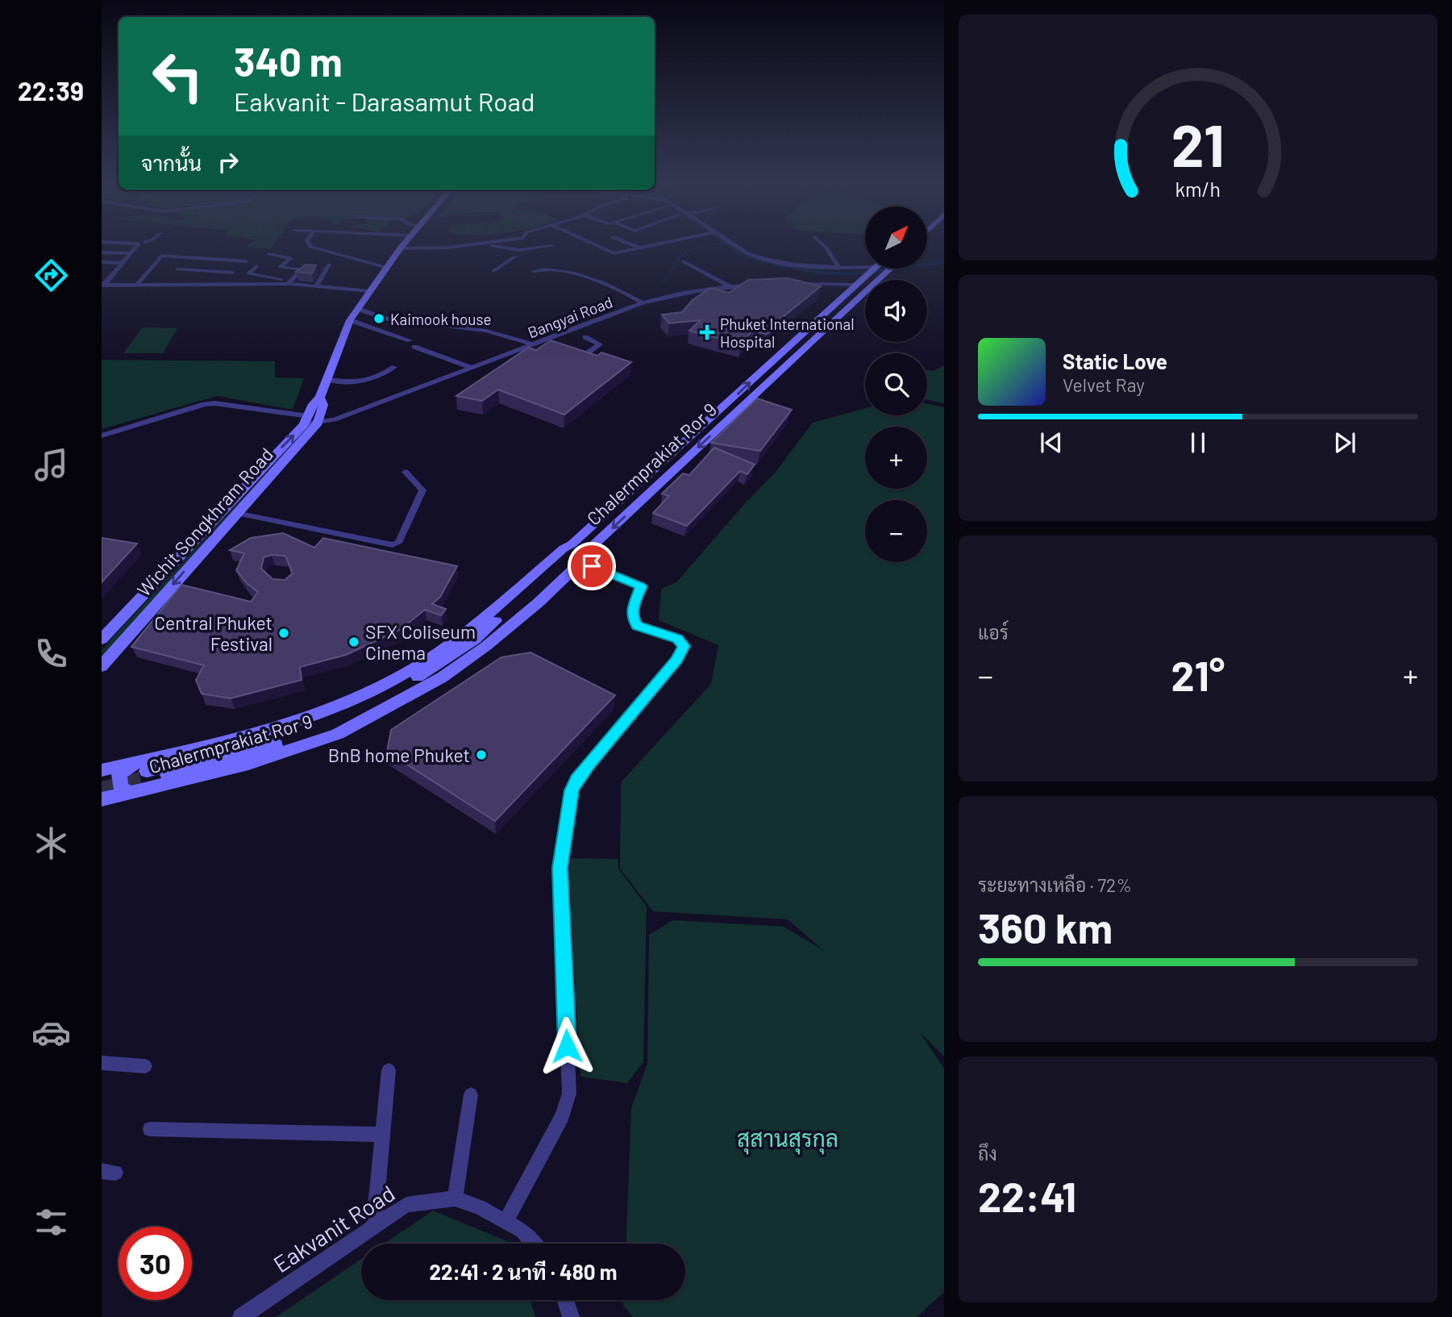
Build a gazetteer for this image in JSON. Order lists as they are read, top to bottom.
{
  "streets": {
    "main road": ["Chalermprakiat Ror 9", "Wichit Songkhram Road"],
    "street": ["Bangyai Road", "Eakvanit Road"]
  },
  "crossings": [
    ["Bangyai Road", "Wichit Songkhram Road"]
  ],
  "parks": ["สุสานสุรกุล"],
  "places": {
    "other": [
      "Kaimook house",
      "Central Phuket Festival",
      "SFX Coliseum Cinema",
      "BnB home Phuket"
    ],
    "health": ["Phuket International Hospital"]
  },
  "north": "top right",
  "page": {
    "tabs": "22:39",
    "turn": ["340 m", "Eakvanit - Darasamut Road"],
    "then": "จากนั้น",
    "map_buttons": ["+", "−"],
    "song": ["Static Love", "Velvet Ray"],
    "tile": [
      "แอร์",
      ["ระยะทางเหลือ · 72%", "360 km"],
      ["ถึง", "22:41"]
    ],
    "heat": ["−", "21°", "+"],
    "limit": "30",
    "trip": "22:41 · 2 นาที · 480 m",
    "gauge": ["21", "km/h"]
  }
}
